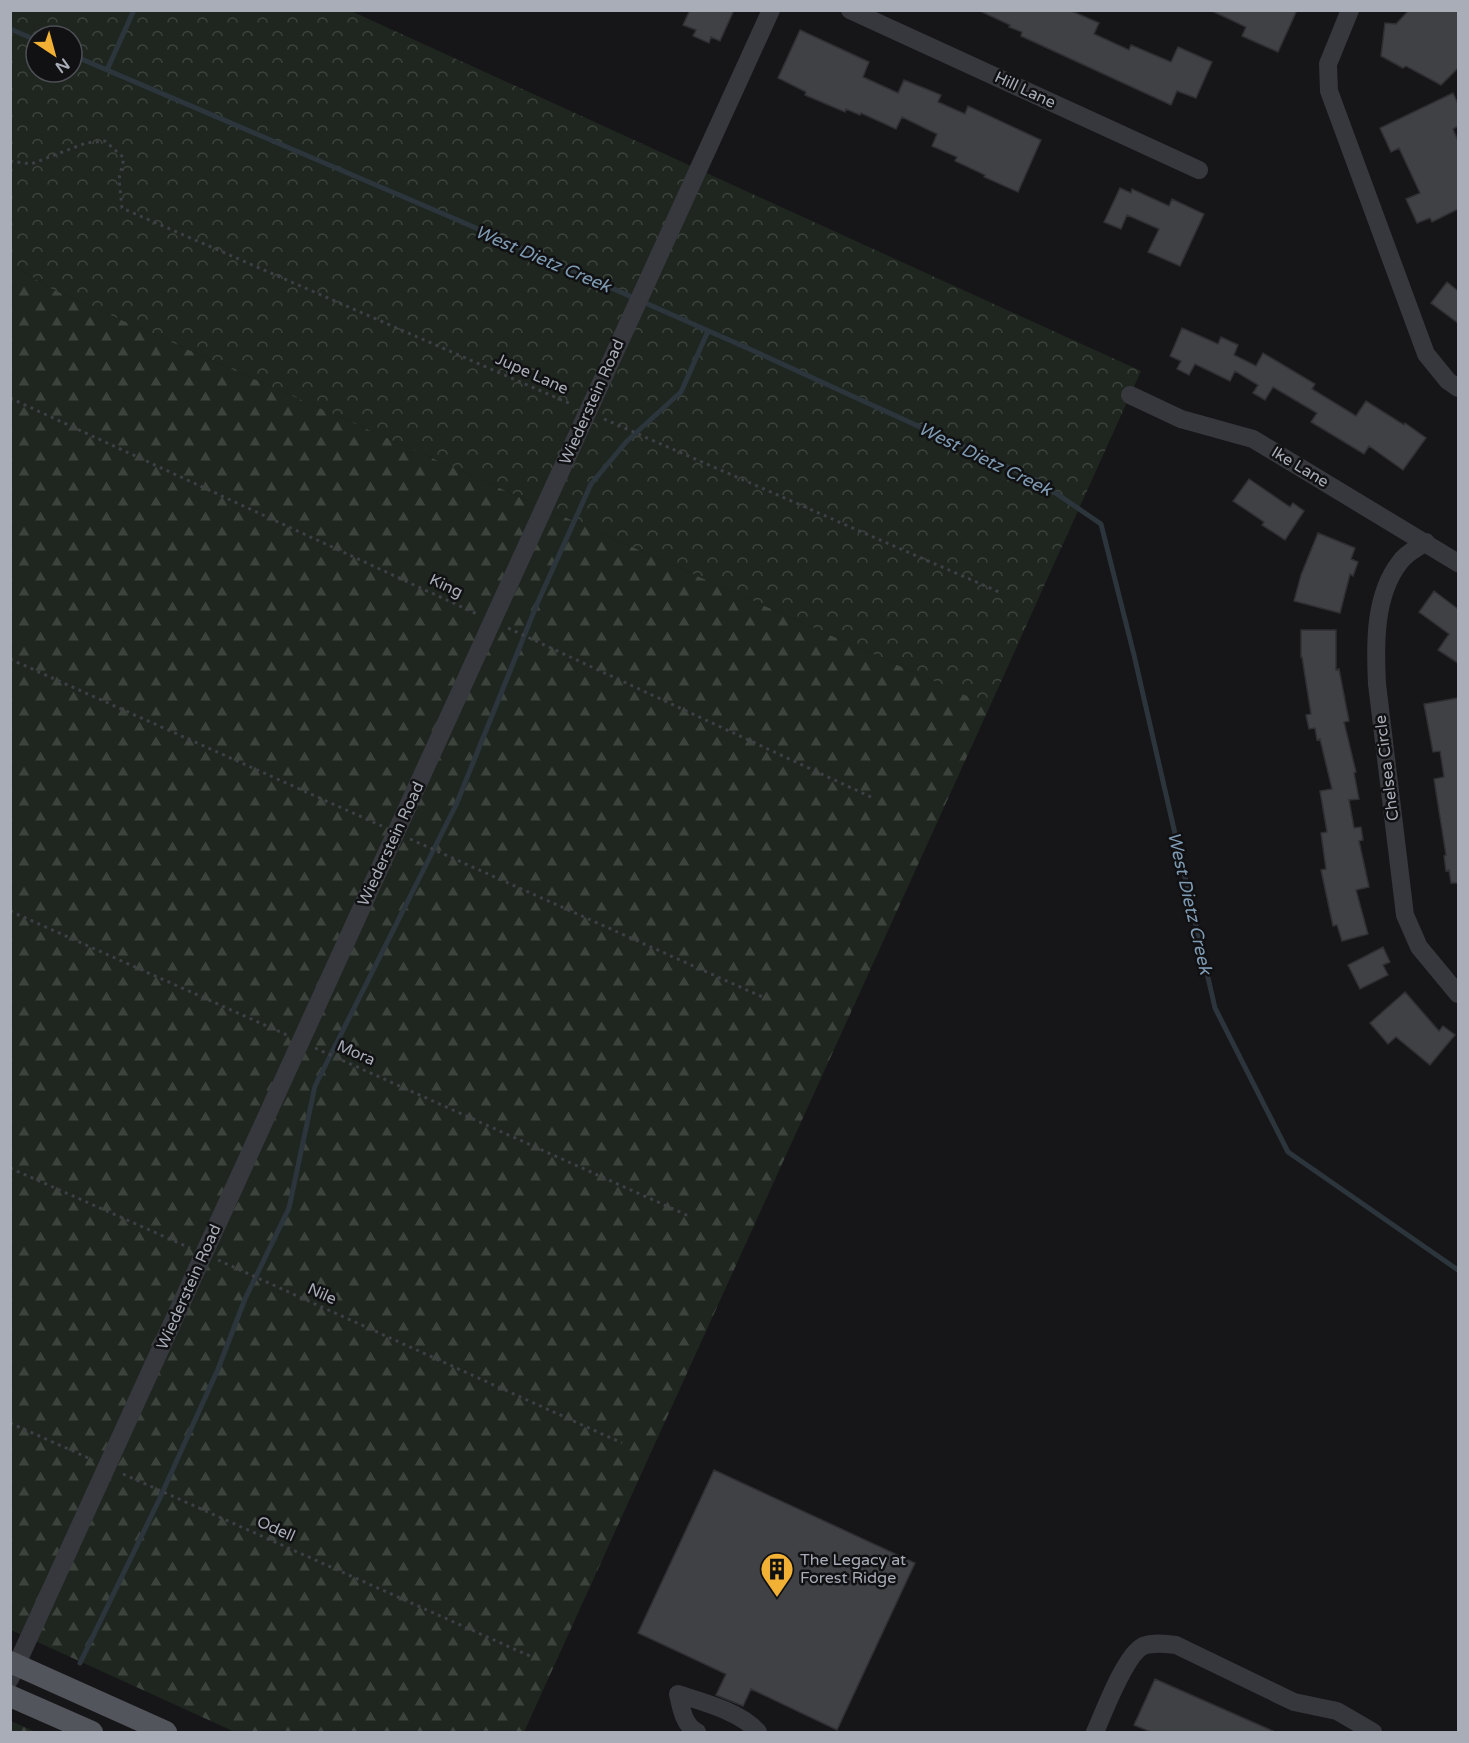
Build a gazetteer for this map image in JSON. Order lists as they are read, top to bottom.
{
  "streets": {
    "street": [
      "Hill Lane",
      "Wiederstein Road",
      "Ike Lane",
      "Chelsea Circle"
    ],
    "path": [
      "Jupe Lane",
      "King",
      "Mora",
      "Nile",
      "Odell"
    ]
  },
  "crossings": [
    ["Jupe Lane", "Wiederstein Road"],
    ["Wiederstein Road", "King"],
    ["Wiederstein Road", "Mora"],
    ["Wiederstein Road", "Nile"],
    ["Wiederstein Road", "Odell"],
    ["Ike Lane", "Chelsea Circle"]
  ],
  "water": ["West Dietz Creek"],
  "places": {
    "building": ["The Legacy at Forest Ridge"]
  },
  "north": "bottom right"
}
